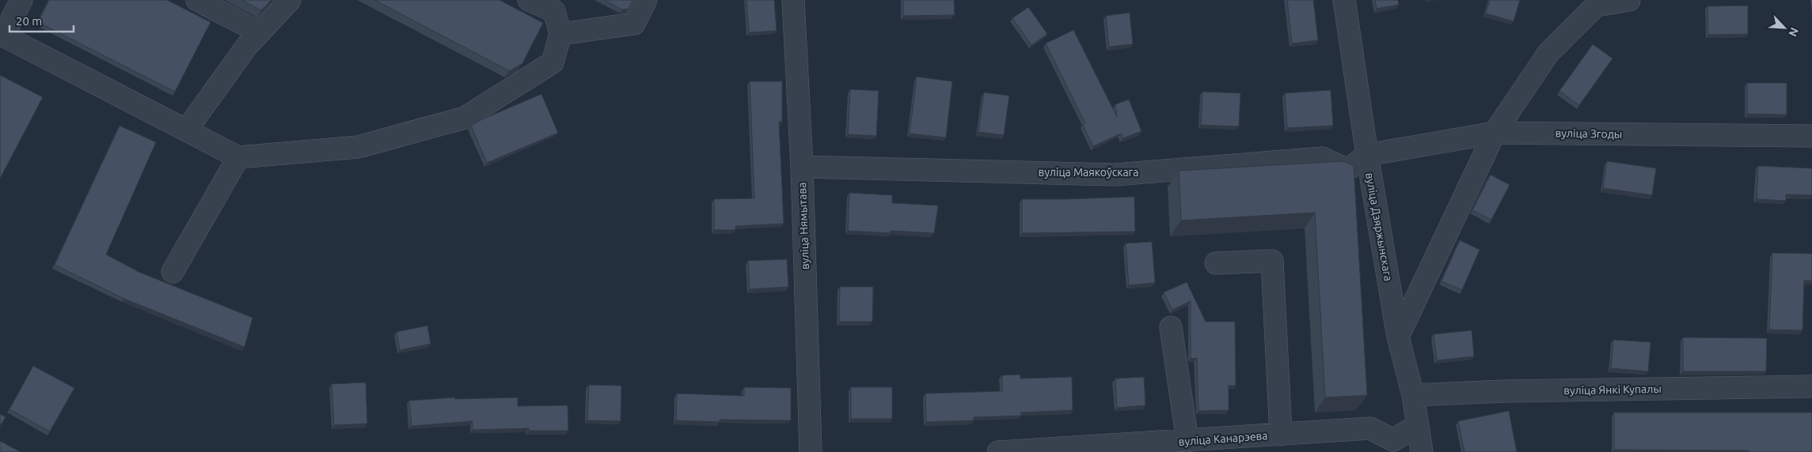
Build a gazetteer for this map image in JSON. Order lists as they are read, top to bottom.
{
  "streets": {
    "street": [
      "вуліца Згоды",
      "вуліца Маякоўскага",
      "вуліца Нямытава",
      "вуліца Дзяржынскага",
      "вуліца Янкі Купалы",
      "вуліца Канарэева"
    ]
  },
  "crossings": [
    ["вуліца Згоды", "вуліца Маякоўскага"],
    ["вуліца Згоды", "вуліца Дзяржынскага"],
    ["вуліца Маякоўскага", "вуліца Нямытава"],
    ["вуліца Маякоўскага", "вуліца Дзяржынскага"],
    ["вуліца Дзяржынскага", "вуліца Янкі Купалы"],
    ["вуліца Дзяржынскага", "вуліца Канарэева"]
  ],
  "scale_bar": "20 m",
  "north": "bottom right"
}
